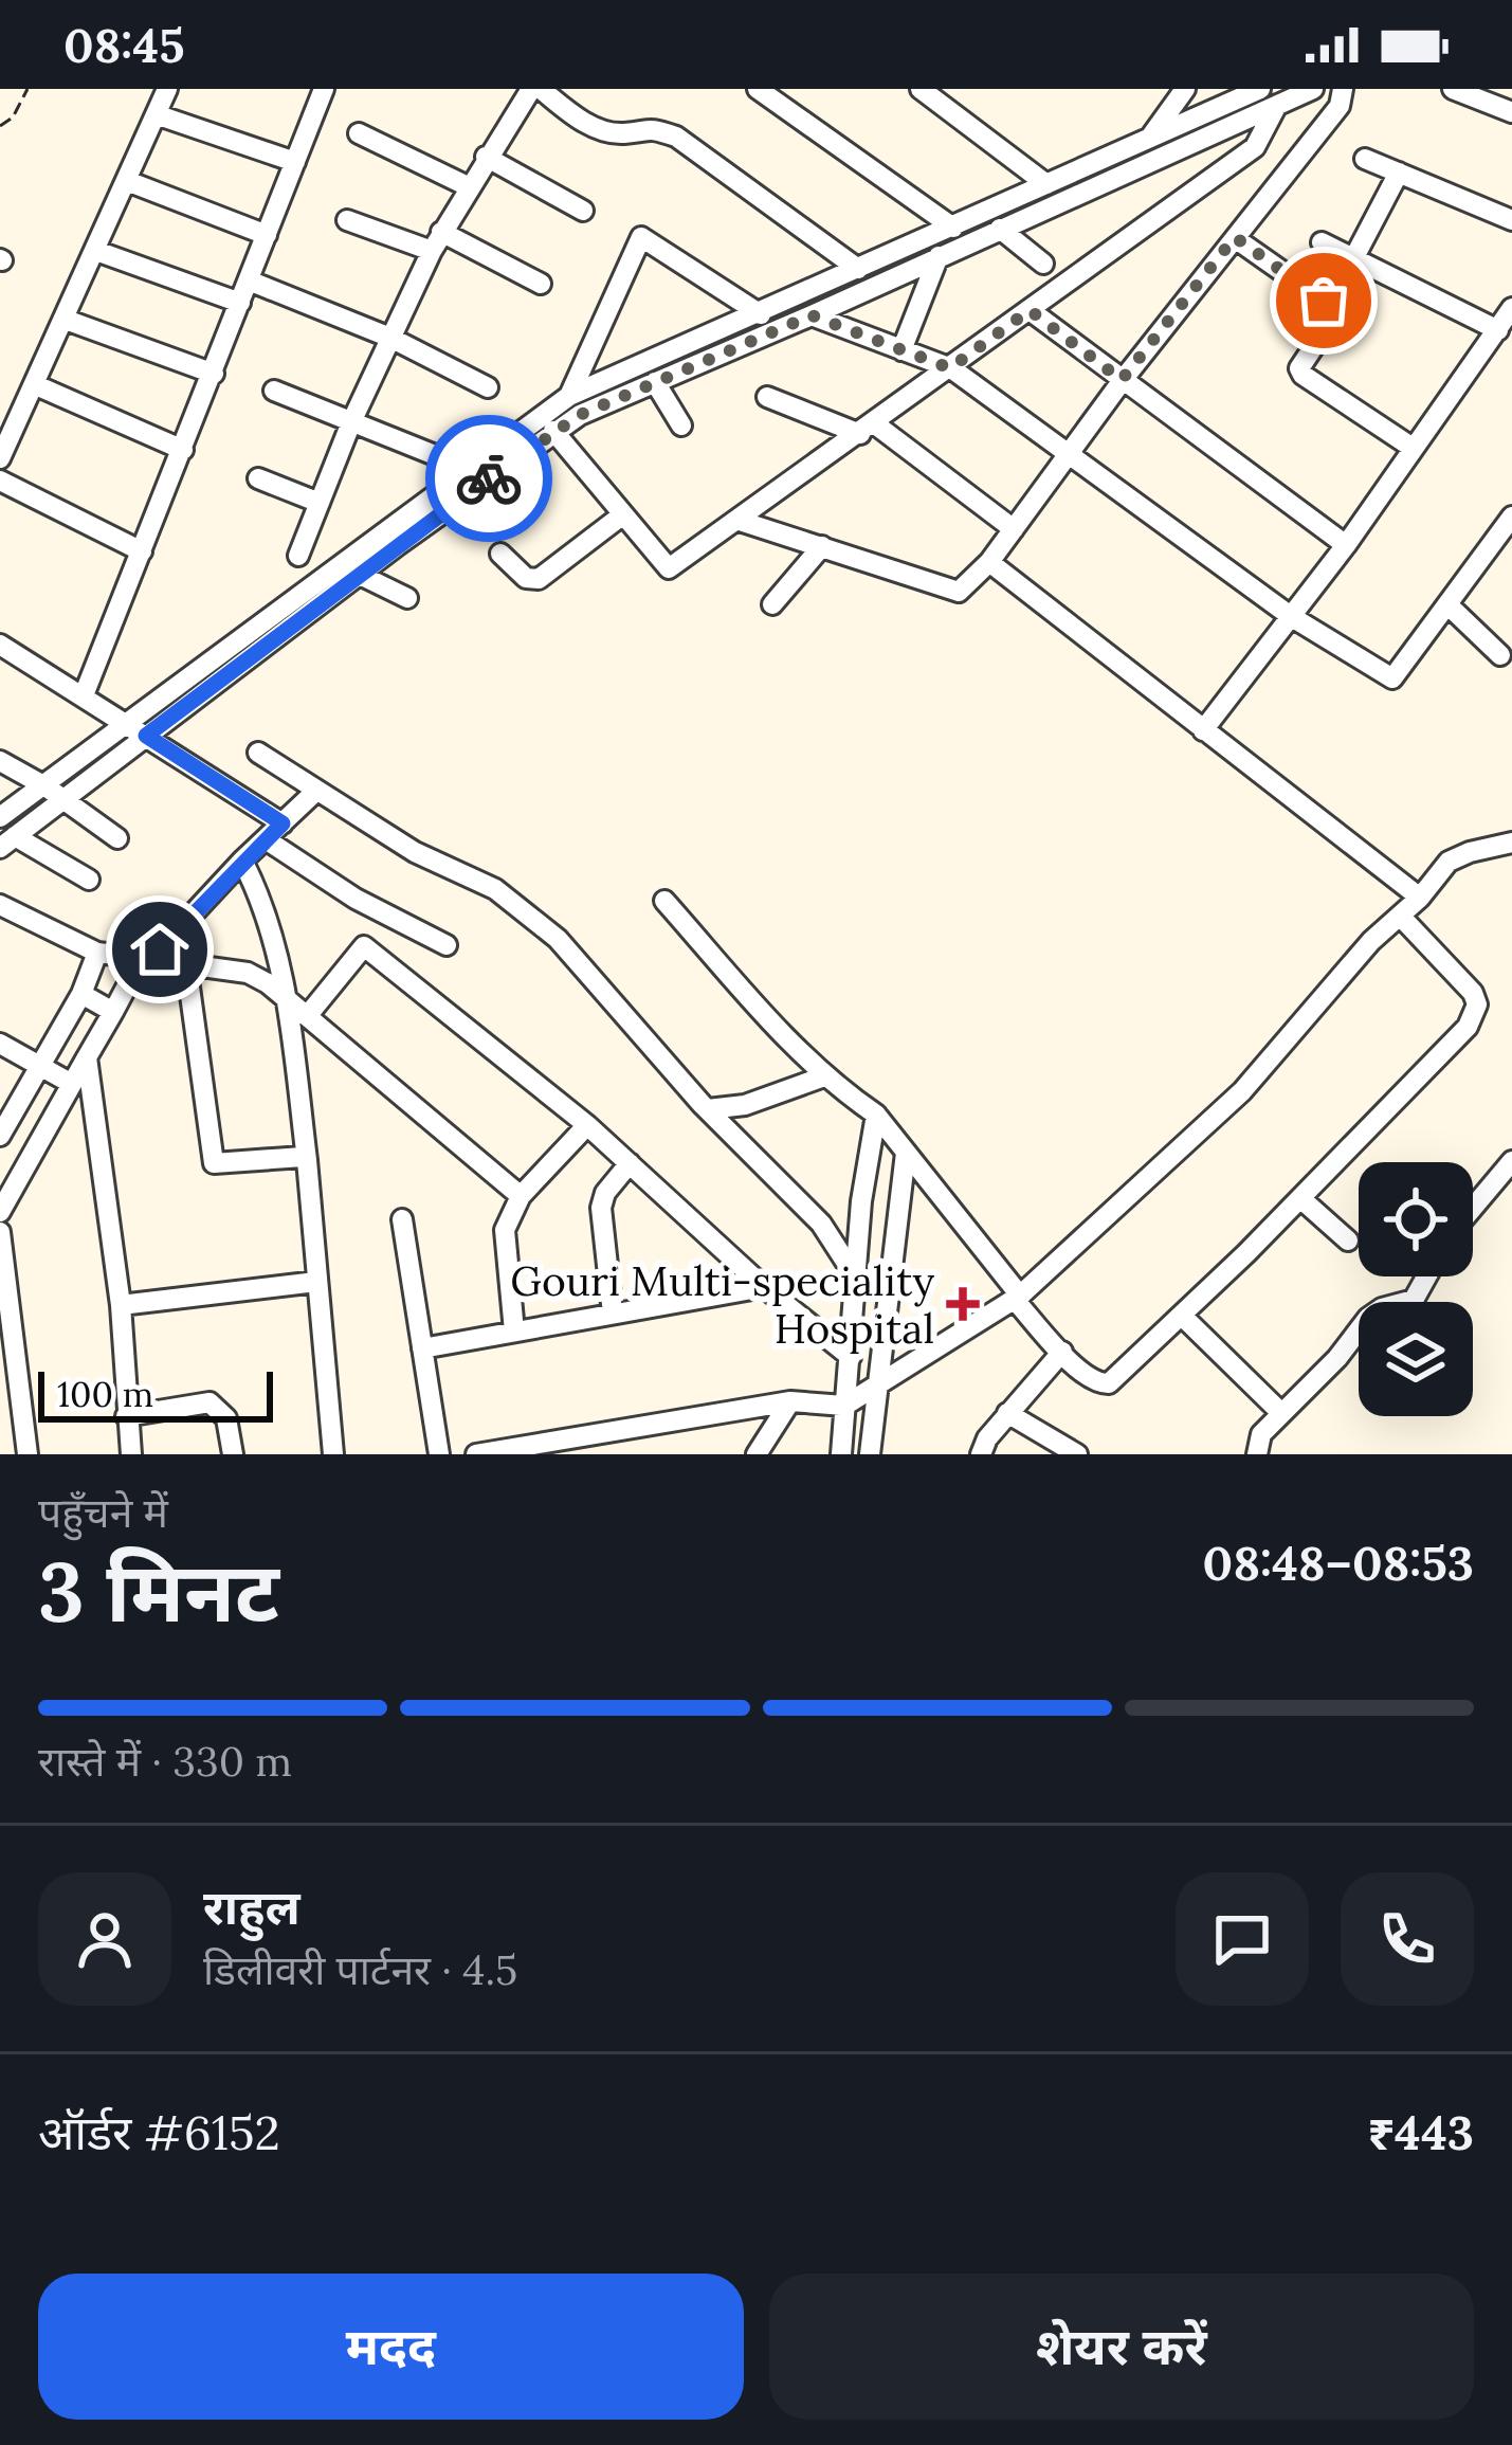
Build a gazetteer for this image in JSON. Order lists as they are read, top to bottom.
{
  "places": {
    "health": ["Gouri Multi-speciality Hospital"]
  },
  "scale_bar": "100 m",
  "page": {
    "status": "08:45",
    "scale": "100 m",
    "heading": ["3 मिनट", "पहुँचने में", "08:48–08:53"],
    "panel": [
      "राहुल",
      "डिलीवरी पार्टनर · 4.5",
      "ऑर्डर #6152",
      "₹443"
    ],
    "bar": "रास्ते में · 330 m",
    "buttons": ["मदद", "शेयर करें"]
  }
}
